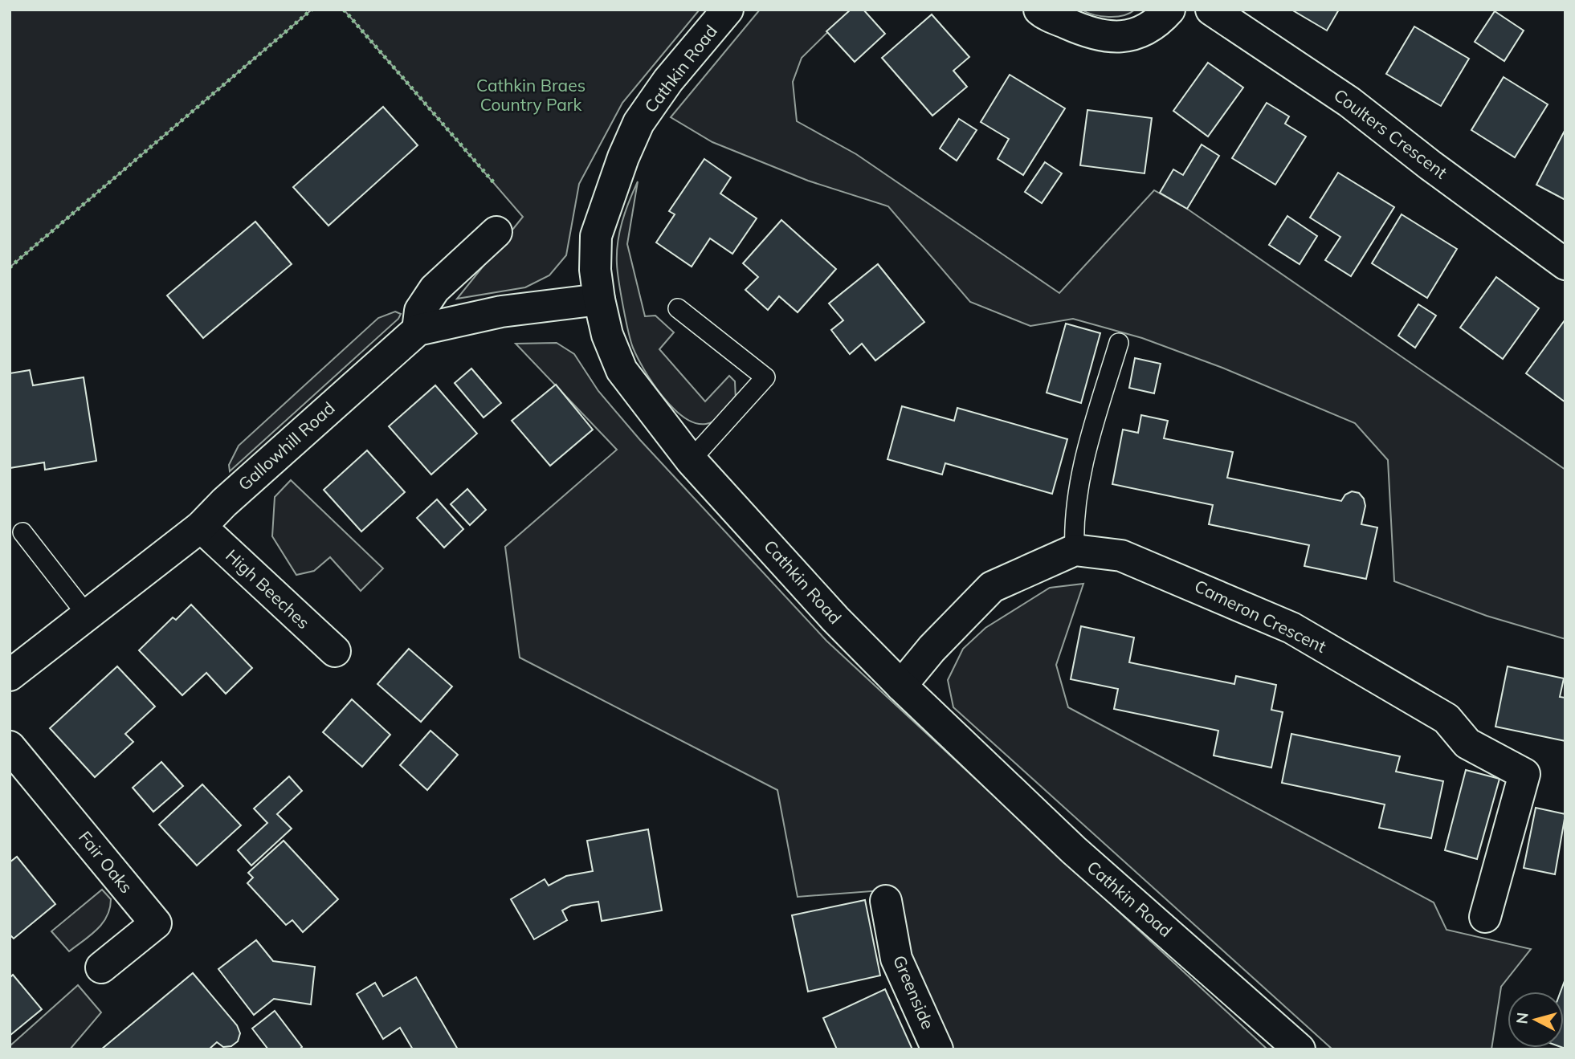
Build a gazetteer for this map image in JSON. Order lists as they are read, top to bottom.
{
  "streets": {
    "street": [
      "Cathkin Road",
      "Coulters Crescent",
      "Gallowhill Road",
      "High Beeches",
      "Cameron Crescent",
      "Fair Oaks",
      "Greenside"
    ]
  },
  "crossings": [
    ["Cathkin Road", "Gallowhill Road"],
    ["Gallowhill Road", "High Beeches"]
  ],
  "parks": ["Cathkin Braes Country Park"],
  "north": "left"
}
